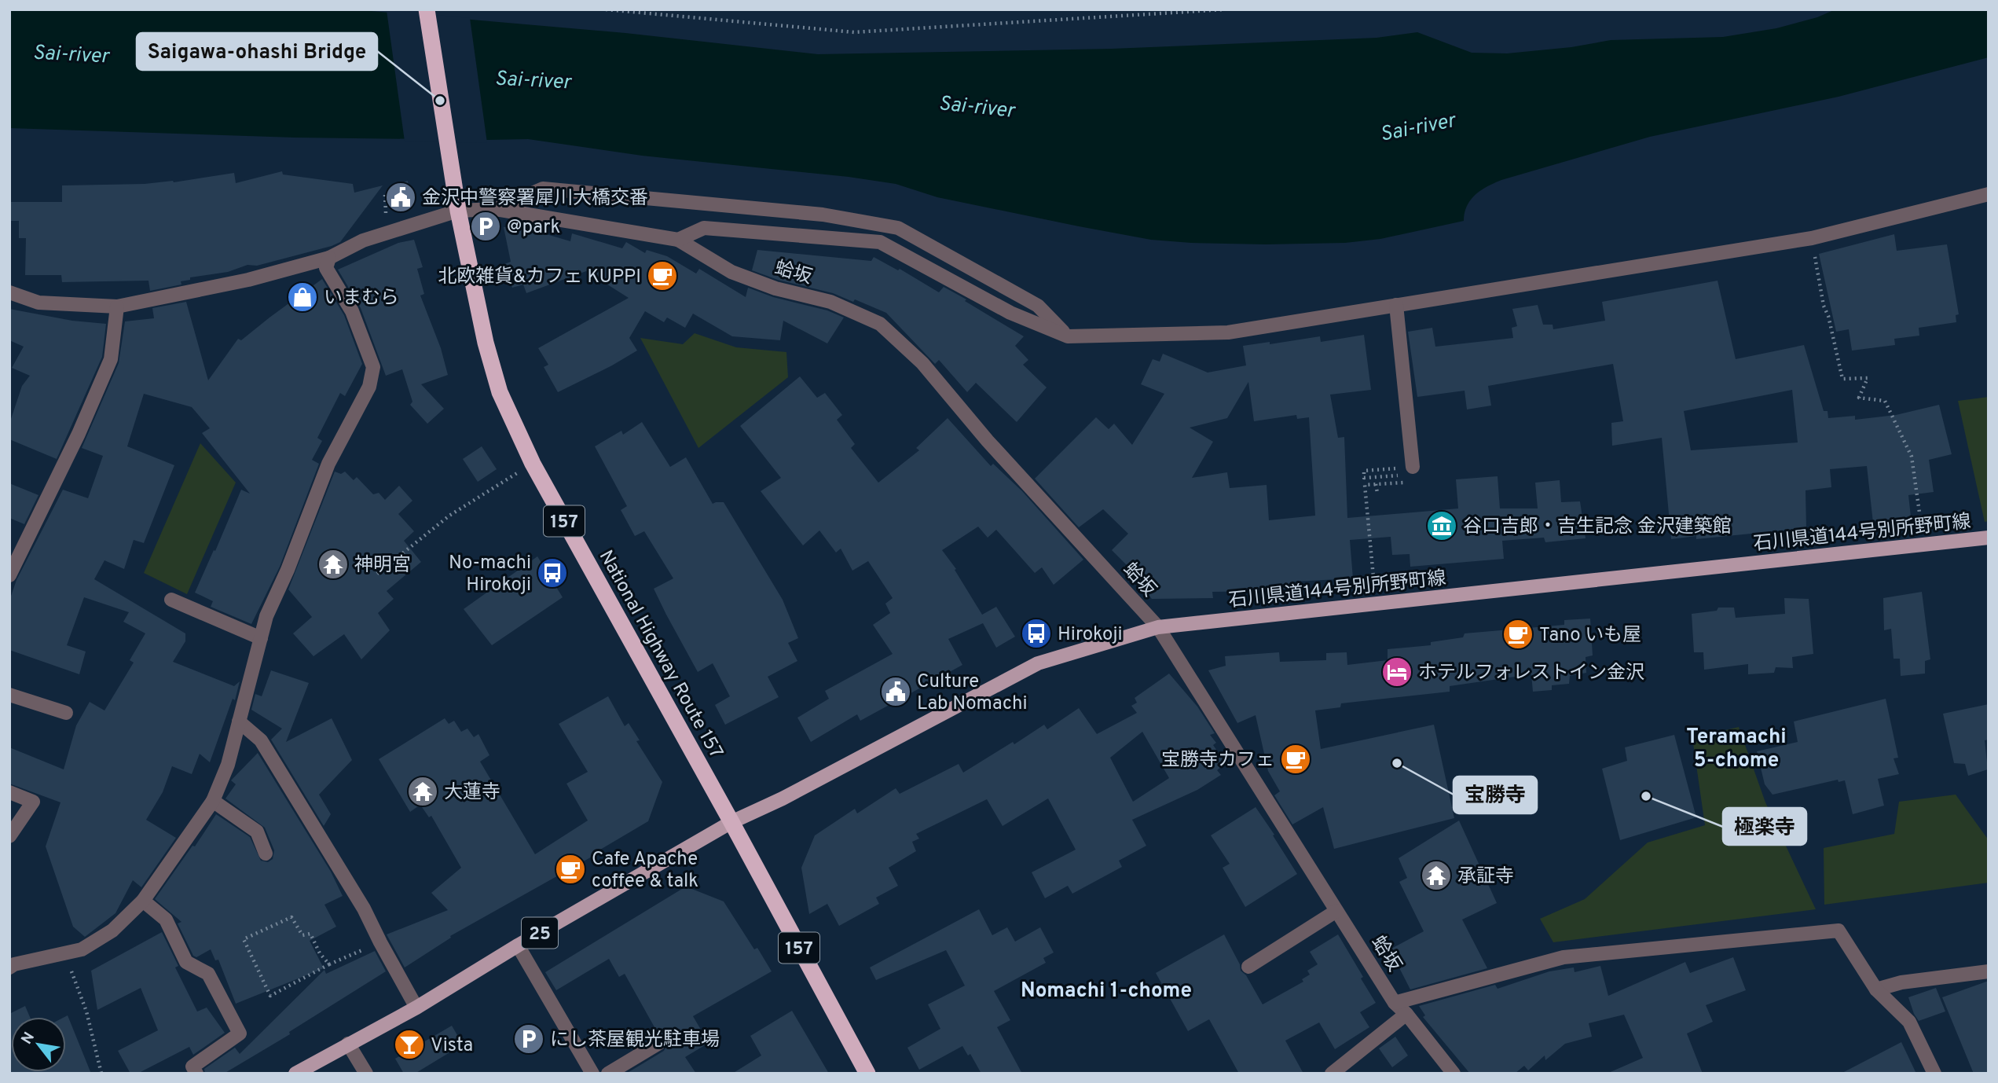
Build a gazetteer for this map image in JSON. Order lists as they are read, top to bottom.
{
  "streets": {
    "highway": ["157", "National Highway Route 157"],
    "main road": ["石川県道144号別所野町線", "25"],
    "street": ["蛤坂"]
  },
  "crossings": [
    ["蛤坂", "石川県道144号別所野町線"],
    ["石川県道144号別所野町線", "National Highway Route 157"],
    ["石川県道144号別所野町線", "25"],
    ["National Highway Route 157", "25"]
  ],
  "districts": ["Teramachi 5-chome", "Nomachi 1-chome"],
  "water": ["Sai-river"],
  "places": {
    "other": ["Saigawa-ohashi Bridge", "宝勝寺", "極楽寺"],
    "public building": ["金沢中警察署犀川大橋交番", "Culture Lab Nomachi"],
    "parking": ["@park", "にし茶屋観光駐車場"],
    "cafe": [
      "北欧雑貨&カフェ KUPPI",
      "Tano いも屋",
      "宝勝寺カフェ",
      "Cafe Apache coffee & talk"
    ],
    "shop": ["いまむら"],
    "museum": ["谷口吉郎・吉生記念 金沢建築館"],
    "temple": ["神明宮", "大蓮寺", "承証寺"],
    "bus stop": ["No-machi Hirokoji", "Hirokoji"],
    "hotel": ["ホテルフォレストイン金沢"],
    "bar": ["Vista"]
  },
  "north": "top left"
}
